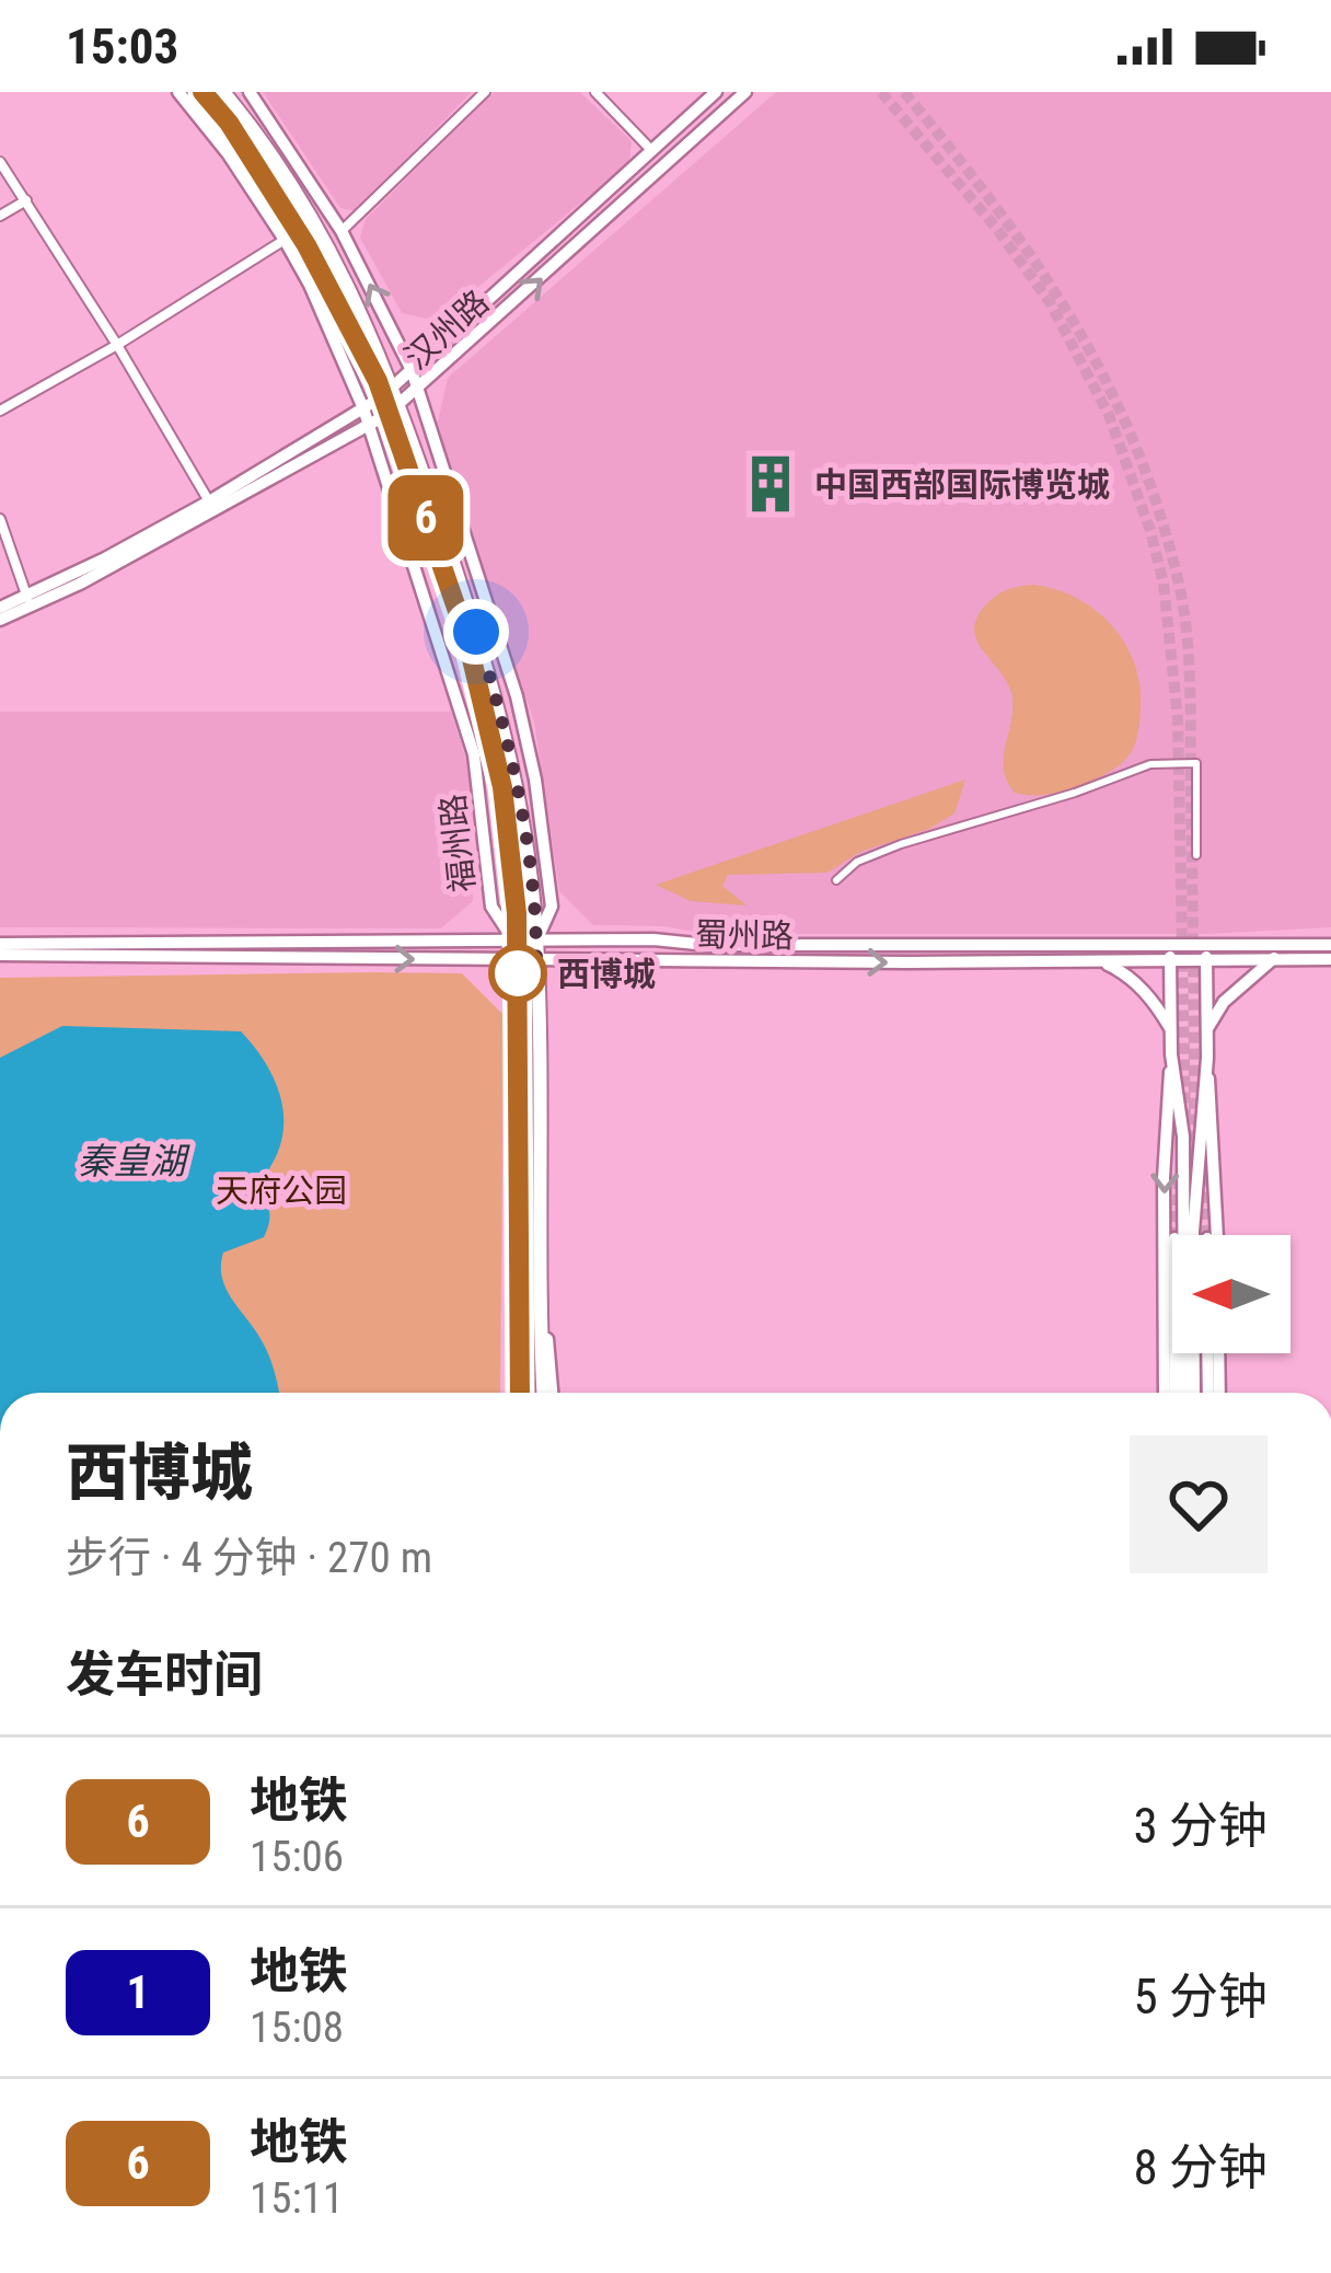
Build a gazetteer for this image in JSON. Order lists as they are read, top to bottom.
{
  "streets": {
    "main road": ["汉州路", "福州路", "蜀州路"]
  },
  "crossings": [
    ["汉州路", "福州路"],
    ["福州路", "蜀州路"]
  ],
  "water": ["秦皇湖"],
  "parks": ["天府公园"],
  "places": {
    "building": ["中国西部国际博览城"],
    "other": ["西博城"]
  },
  "lines": ["metro line 6"],
  "north": "left",
  "page": {
    "status": "15:03",
    "on_map": "6",
    "heading": [
      ["西博城", "步行 · 4 分钟 · 270 m"],
      "发车时间"
    ],
    "list": [
      {
        "mark": "6",
        "name": "地铁",
        "note": "15:06",
        "value": "3 分钟"
      },
      {
        "mark": "1",
        "name": "地铁",
        "note": "15:08",
        "value": "5 分钟"
      },
      {
        "mark": "6",
        "name": "地铁",
        "note": "15:11",
        "value": "8 分钟"
      }
    ]
  }
}
